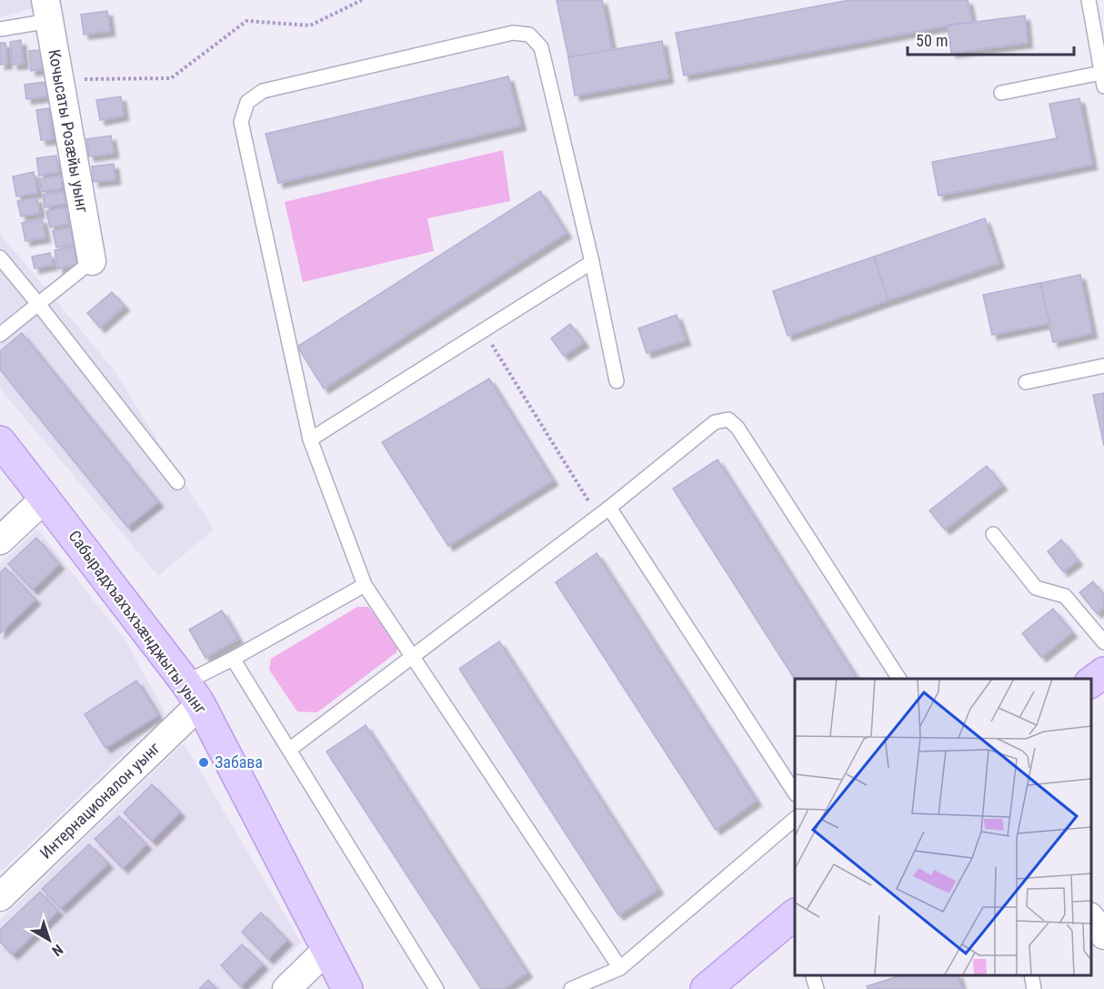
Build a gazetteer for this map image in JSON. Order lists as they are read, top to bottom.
{
  "streets": {
    "street": ["Кочысаты Розæйы уынг", "Сабырадхъахъхъæнджыты уынг", "Интернационалон уынг"]
  },
  "crossings": [
    ["Сабырадхъахъхъæнджыты уынг", "Интернационалон уынг"]
  ],
  "places": ["Забава"],
  "scale_bar": "50 m",
  "north": "bottom right"
}
